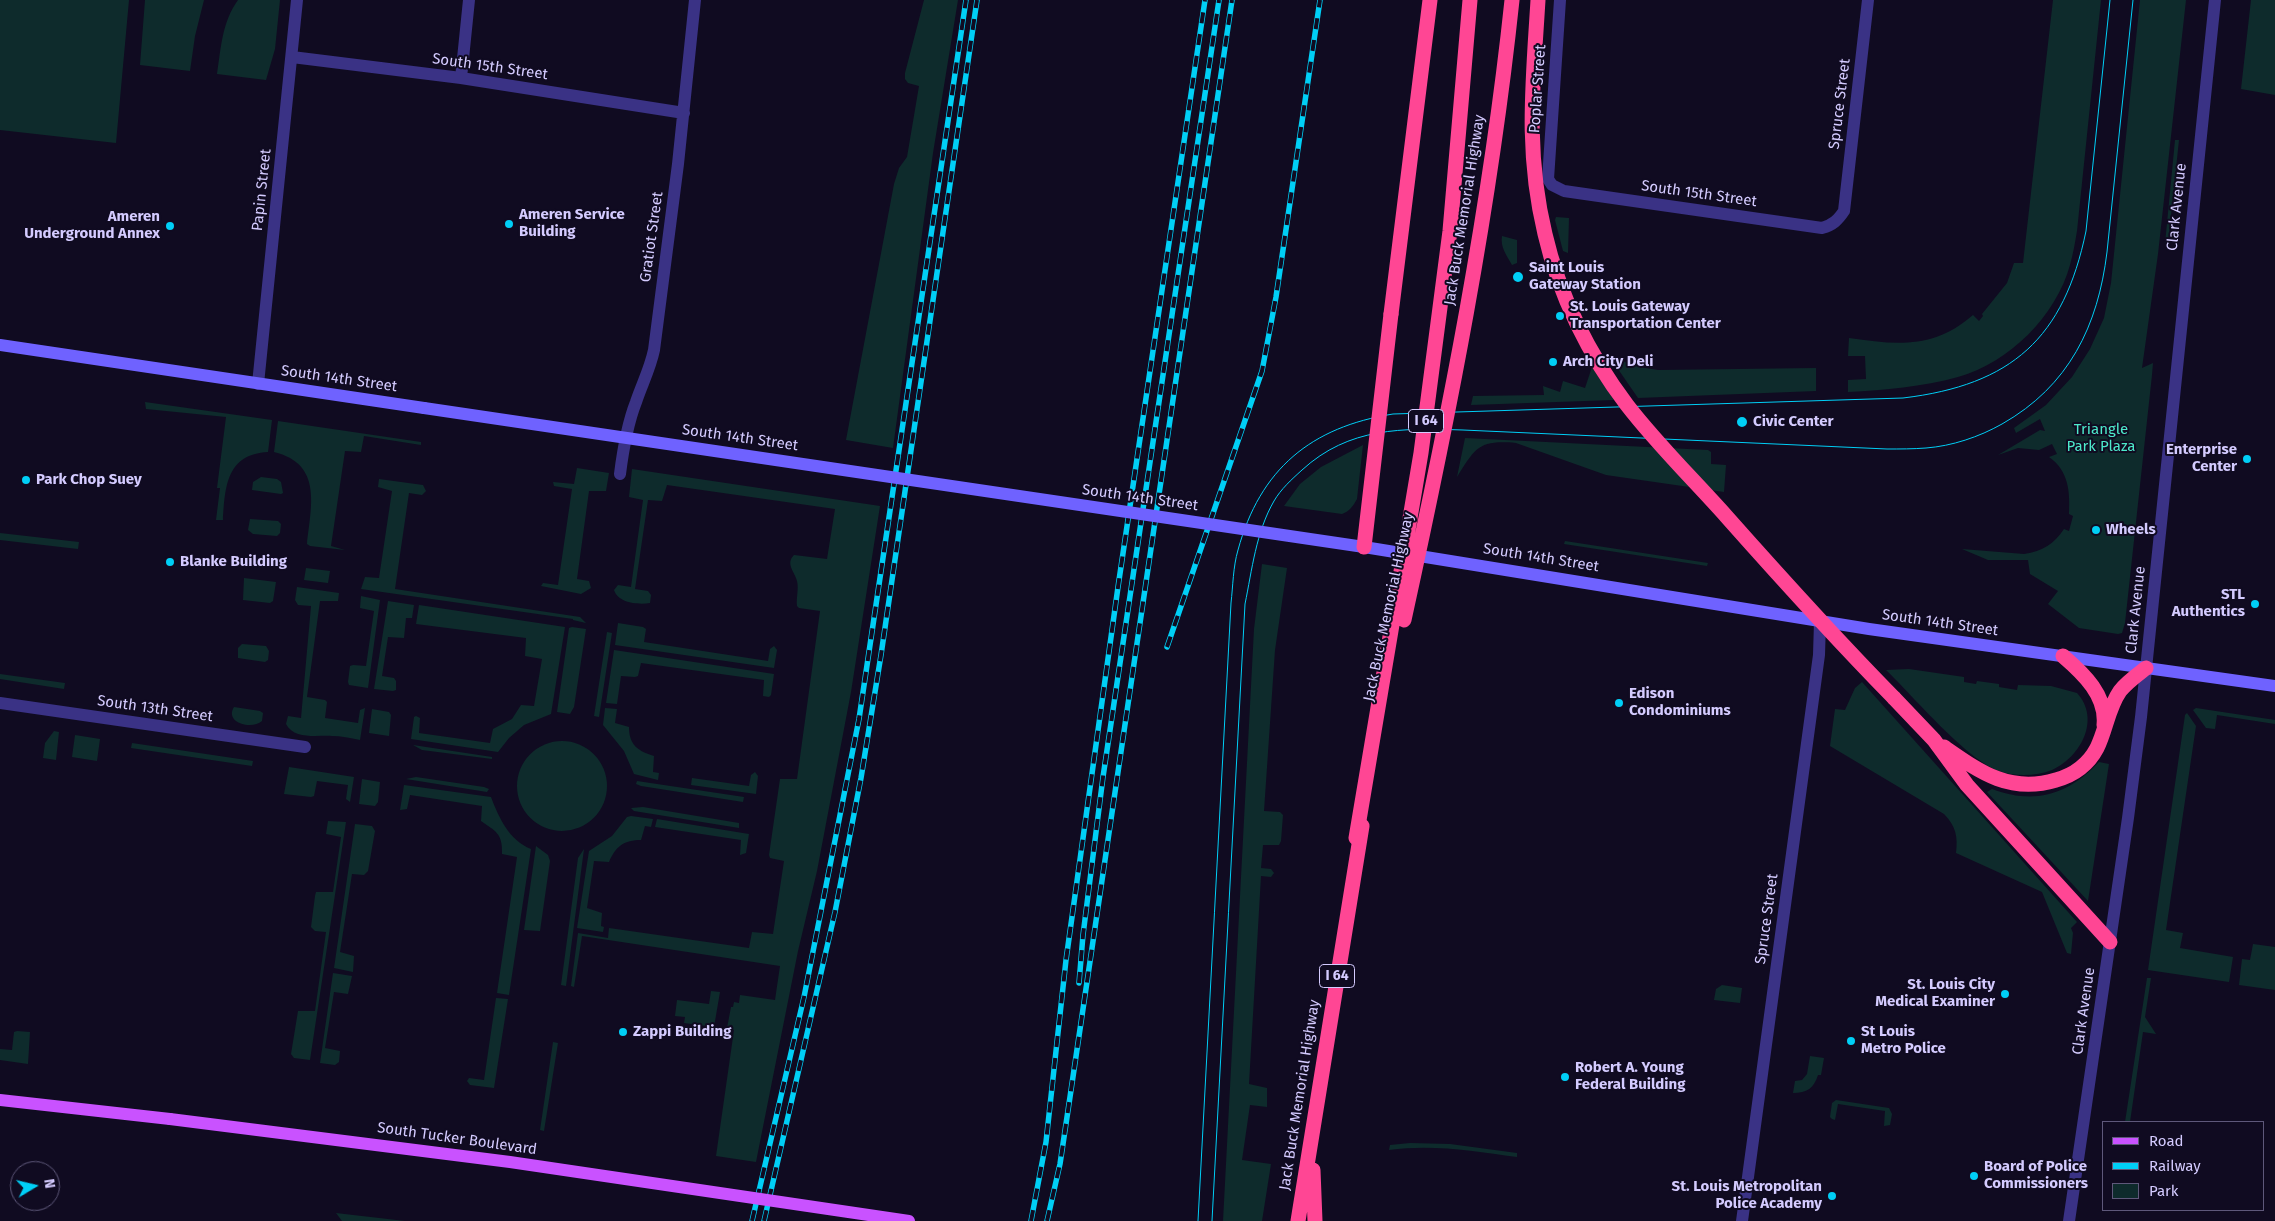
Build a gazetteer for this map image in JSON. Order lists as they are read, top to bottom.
{
  "streets": {
    "highway": ["Jack Buck Memorial Highway", "I 64"],
    "main road": ["South 14th Street", "South Tucker Boulevard"],
    "street": [
      "South 15th Street",
      "Poplar Street",
      "Spruce Street",
      "Papin Street",
      "Clark Avenue",
      "Gratiot Street",
      "South 13th Street"
    ]
  },
  "crossings": [
    ["South 15th Street", "Poplar Street"],
    ["South 15th Street", "Spruce Street"],
    ["South 15th Street", "Papin Street"],
    ["South 15th Street", "Gratiot Street"],
    ["Spruce Street", "South 14th Street"],
    ["Papin Street", "South 14th Street"],
    ["Clark Avenue", "South 14th Street"]
  ],
  "parks": ["Triangle Park Plaza"],
  "places": [
    "Ameren Service Building",
    "Ameren Underground Annex",
    "Saint Louis Gateway Station",
    "St. Louis Gateway Transportation Center",
    "Arch City Deli",
    "Civic Center",
    "Enterprise Center",
    "Park Chop Suey",
    "Wheels",
    "Blanke Building",
    "STL Authentics",
    "Edison Condominiums",
    "St. Louis City Medical Examiner",
    "Zappi Building",
    "St Louis Metro Police",
    "Robert A. Young Federal Building",
    "Board of Police Commissioners",
    "St. Louis Metropolitan Police Academy"
  ],
  "legend": ["Road", "Railway", "Park"],
  "north": "right"
}
